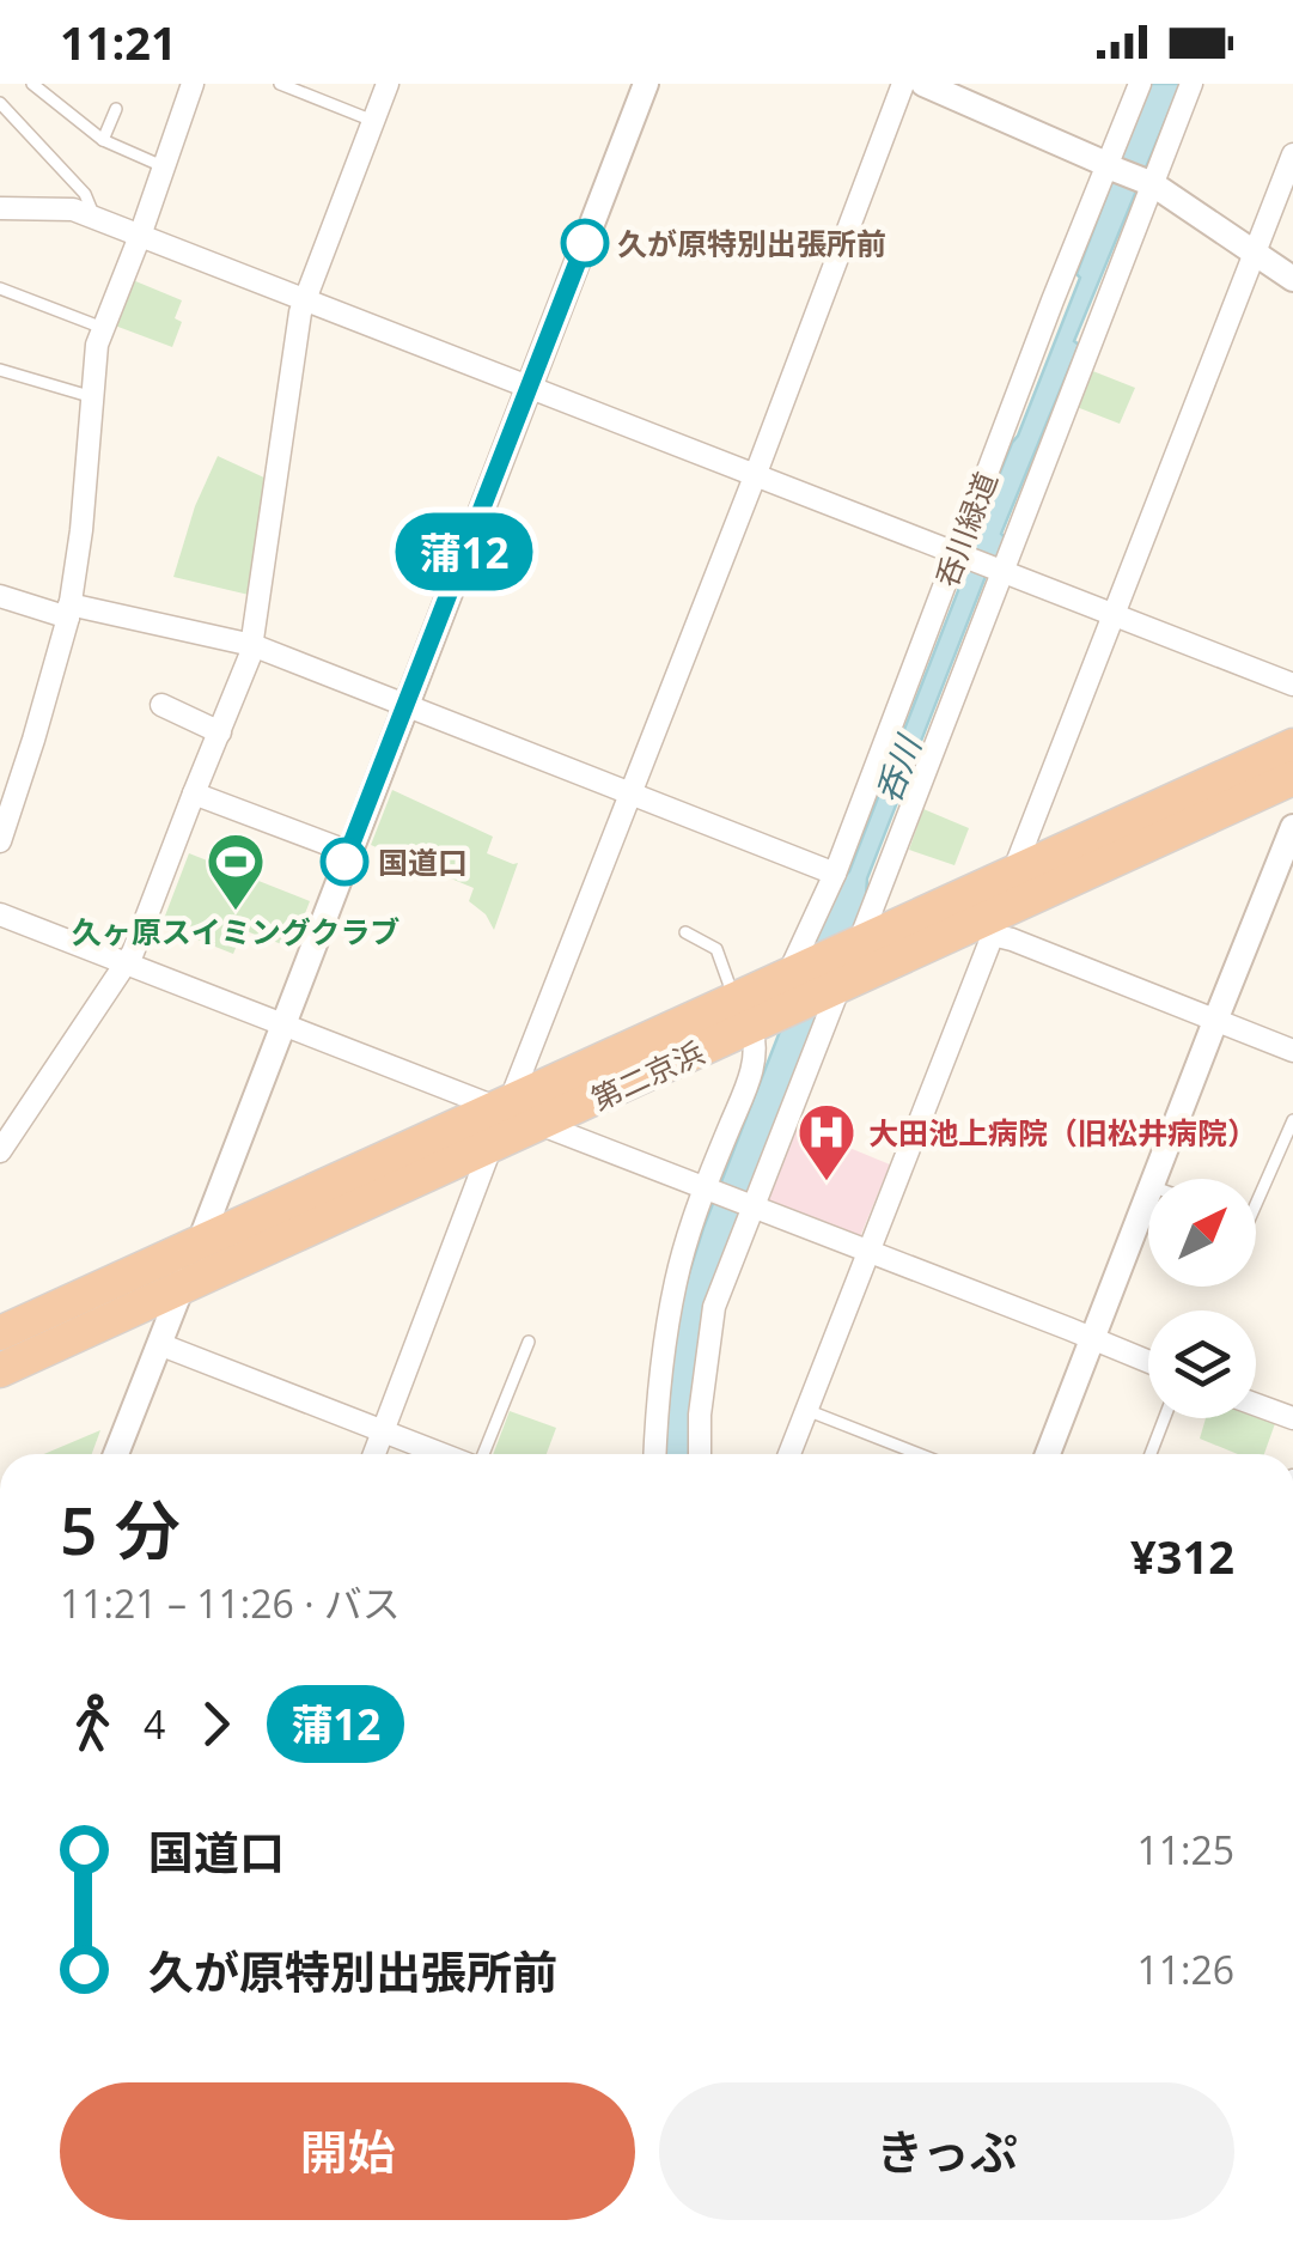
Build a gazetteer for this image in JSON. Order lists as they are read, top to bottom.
{
  "streets": {
    "highway": ["第二京浜"],
    "street": ["呑川緑道"]
  },
  "crossings": [
    ["呑川緑道", "第二京浜"]
  ],
  "water": ["呑川"],
  "places": {
    "other": ["久が原特別出張所前", "国道口"],
    "sports": ["久ヶ原スイミングクラブ"],
    "hospital": ["大田池上病院（旧松井病院）"]
  },
  "lines": ["bus line 蒲12"],
  "north": "top right",
  "page": {
    "status": "11:21",
    "on_map": "蒲12",
    "heading": ["5 分", "11:21 – 11:26 · バス", "¥312"],
    "legs": ["4", "蒲12"],
    "list": [
      {
        "name": "国道口",
        "value": "11:25"
      },
      {
        "name": "久が原特別出張所前",
        "value": "11:26"
      }
    ],
    "buttons": ["開始", "きっぷ"]
  }
}
